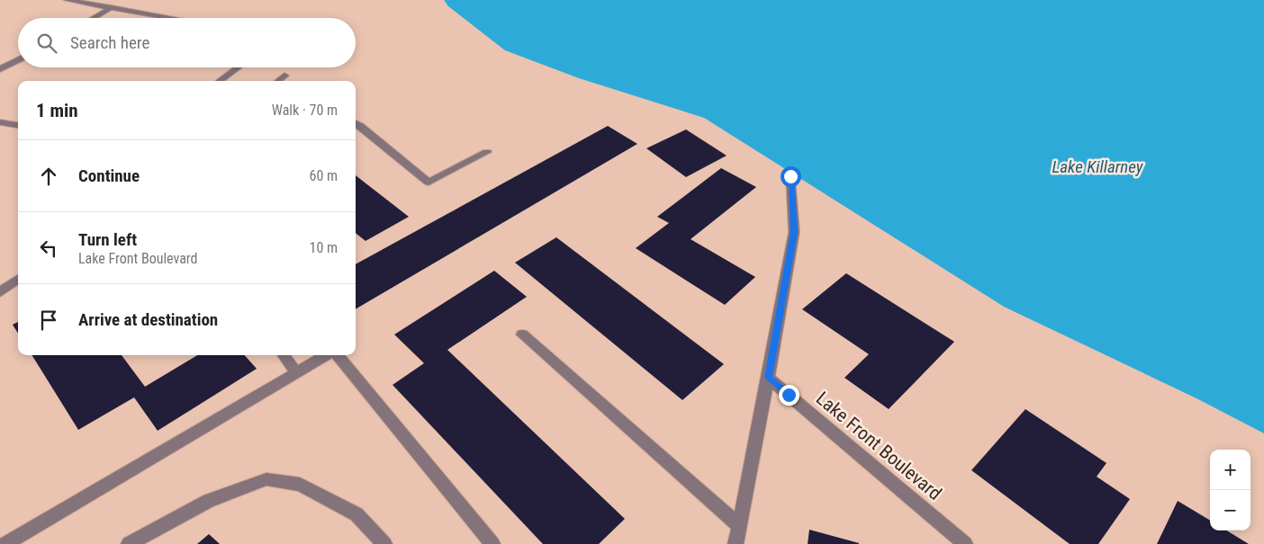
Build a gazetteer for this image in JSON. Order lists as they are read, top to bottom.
{
  "streets": {
    "street": ["Lake Front Boulevard"]
  },
  "water": ["Lake Killarney"],
  "page": {
    "search": "Search here",
    "heading": ["1 min", "Walk · 70 m"],
    "list": [
      ["Continue", "60 m"],
      ["Turn left", "Lake Front Boulevard", "10 m"],
      "Arrive at destination"
    ],
    "map_buttons": ["+", "−"]
  }
}
